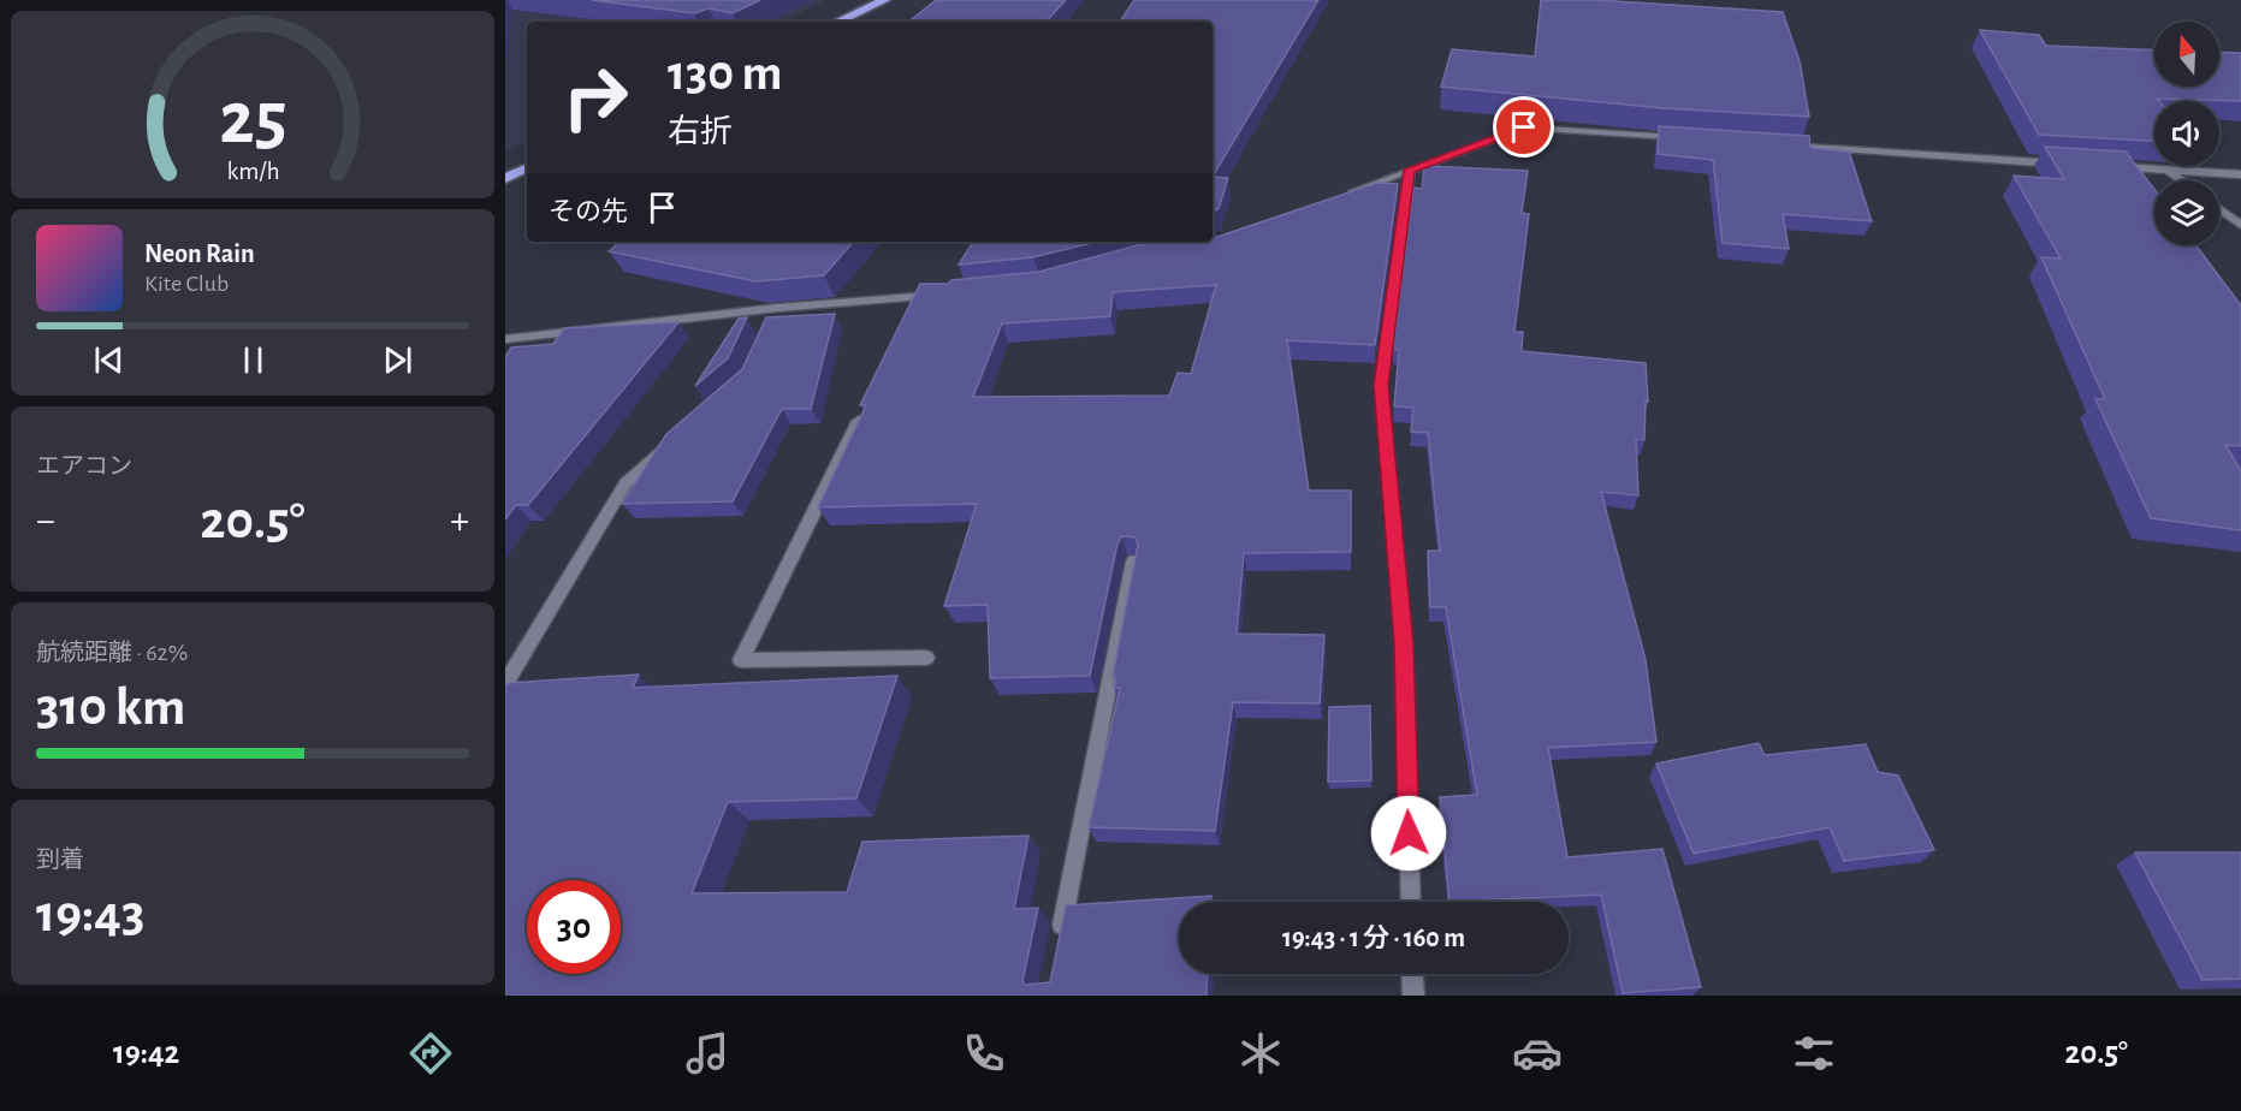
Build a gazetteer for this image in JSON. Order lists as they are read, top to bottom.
{
  "north": "top",
  "page": {
    "turn": ["130 m", "右折"],
    "then": "その先",
    "song": ["Neon Rain", "Kite Club"],
    "tile": [
      "エアコン",
      ["航続距離 · 62%", "310 km"],
      ["到着", "19:43"]
    ],
    "heat": ["−", "20.5°", "+"],
    "limit": "30",
    "trip": "19:43 · 1 分 · 160 m",
    "tabs": ["19:42", "20.5°"],
    "gauge": ["25", "km/h"]
  }
}
